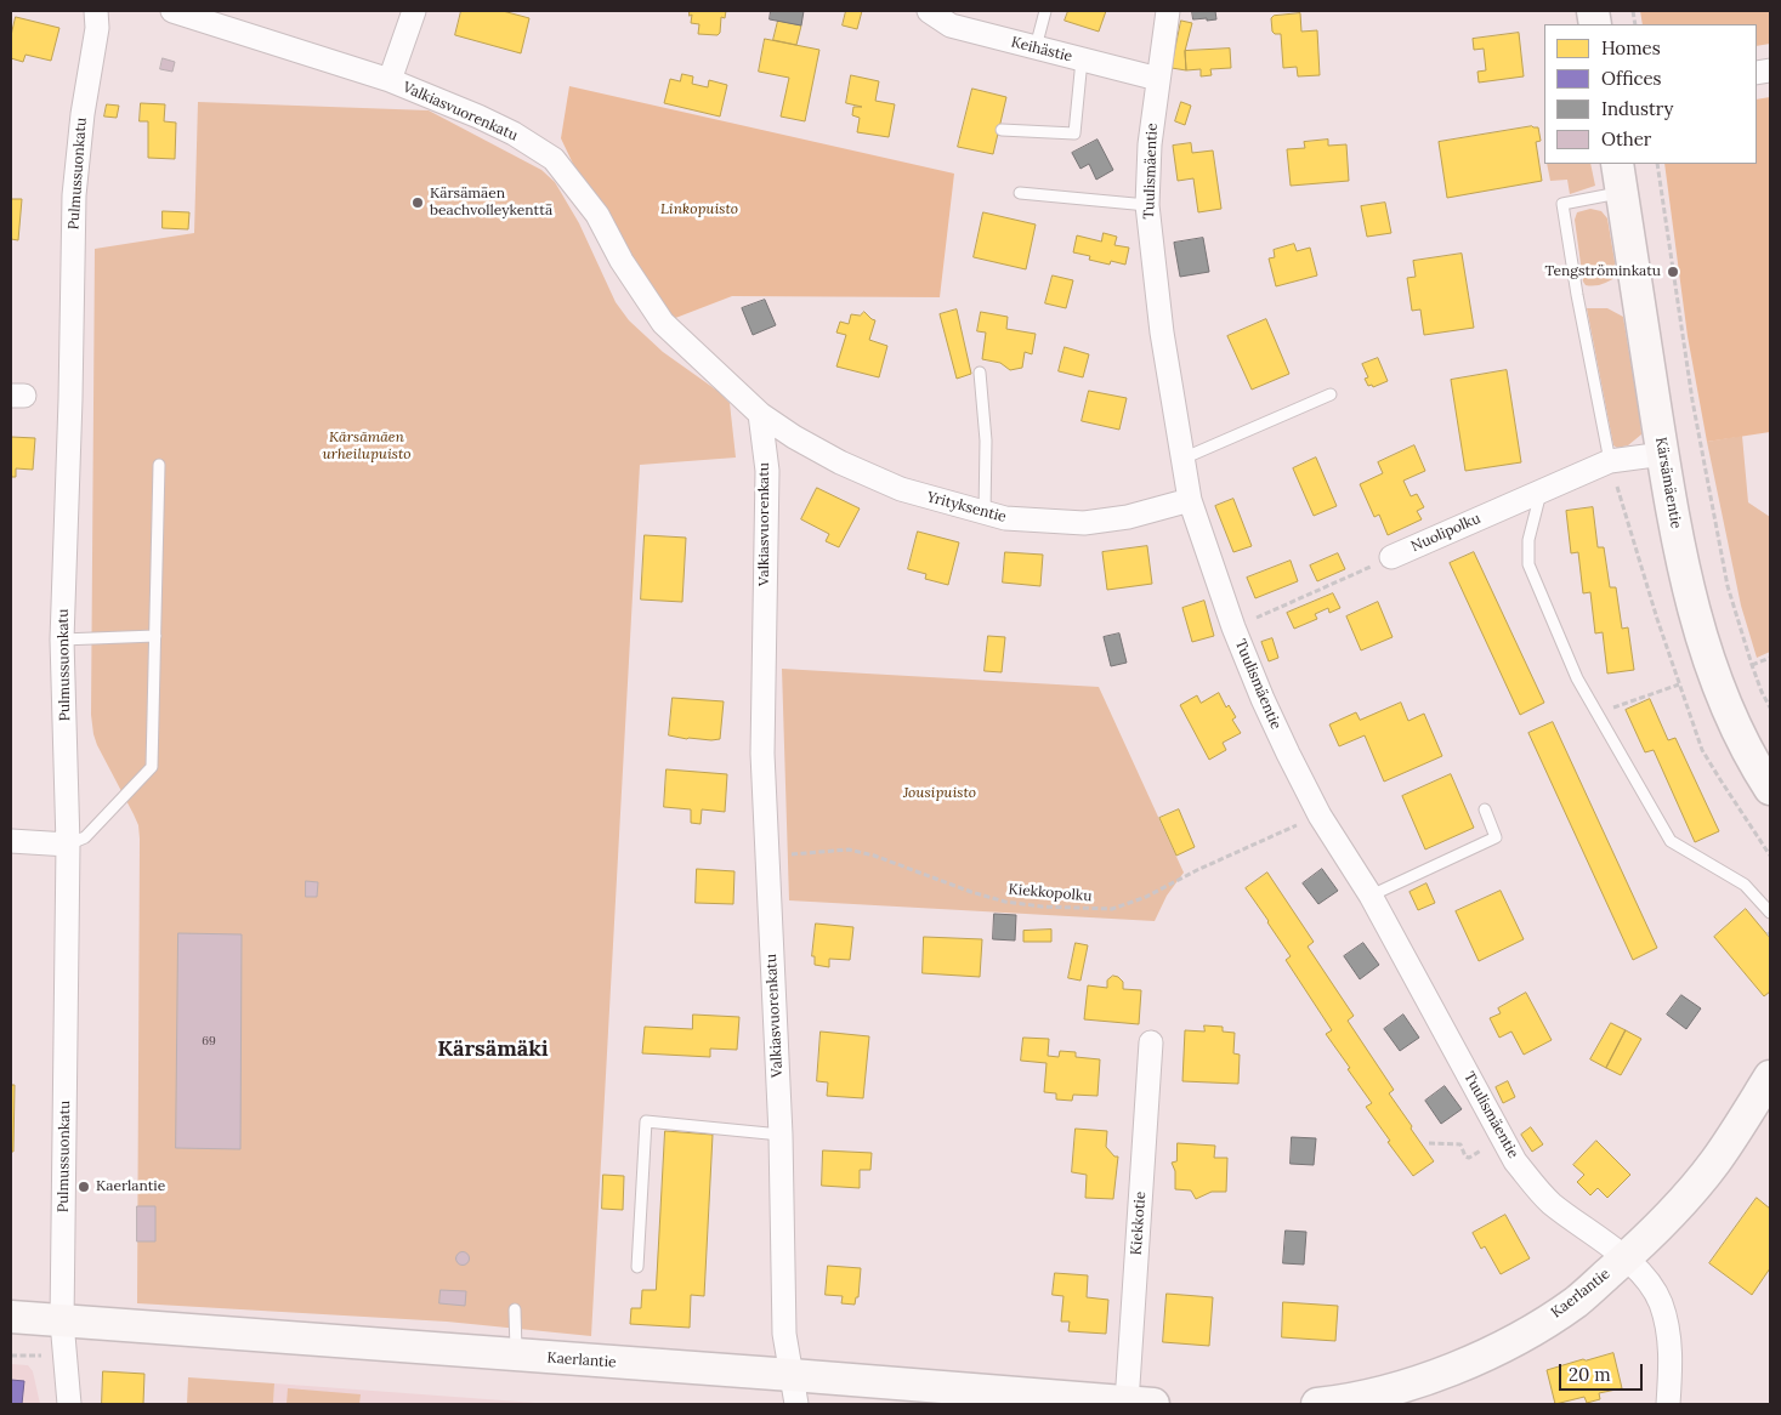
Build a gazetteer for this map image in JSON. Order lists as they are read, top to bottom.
{
  "streets": {
    "street": [
      "Keihästie",
      "Valkiasvuorenkatu",
      "Tuulismäentie",
      "Pulmussuonkatu",
      "Kärsämäentie",
      "Yrityksentie",
      "Nuolipolku",
      "Kiekkotie",
      "Kaerlantie"
    ],
    "path": ["Kiekkopolku"]
  },
  "crossings": [
    ["Keihästie", "Tuulismäentie"],
    ["Valkiasvuorenkatu", "Yrityksentie"],
    ["Valkiasvuorenkatu", "Kiekkopolku"],
    ["Valkiasvuorenkatu", "Kaerlantie"],
    ["Tuulismäentie", "Yrityksentie"],
    ["Tuulismäentie", "Kiekkopolku"],
    ["Tuulismäentie", "Kaerlantie"],
    ["Pulmussuonkatu", "Kaerlantie"],
    ["Kärsämäentie", "Nuolipolku"],
    ["Kiekkotie", "Kaerlantie"]
  ],
  "districts": ["Kärsämäki"],
  "parks": ["Linkopuisto", "Kärsämäen urheilupuisto", "Jousipuisto"],
  "places": ["Kärsämäen beachvolleykenttä", "Tengströminkatu", "Kaerlantie"],
  "house_numbers": ["69"],
  "legend": [
    "Homes",
    "Offices",
    "Industry",
    "Other"
  ],
  "scale_bar": "20 m"
}
